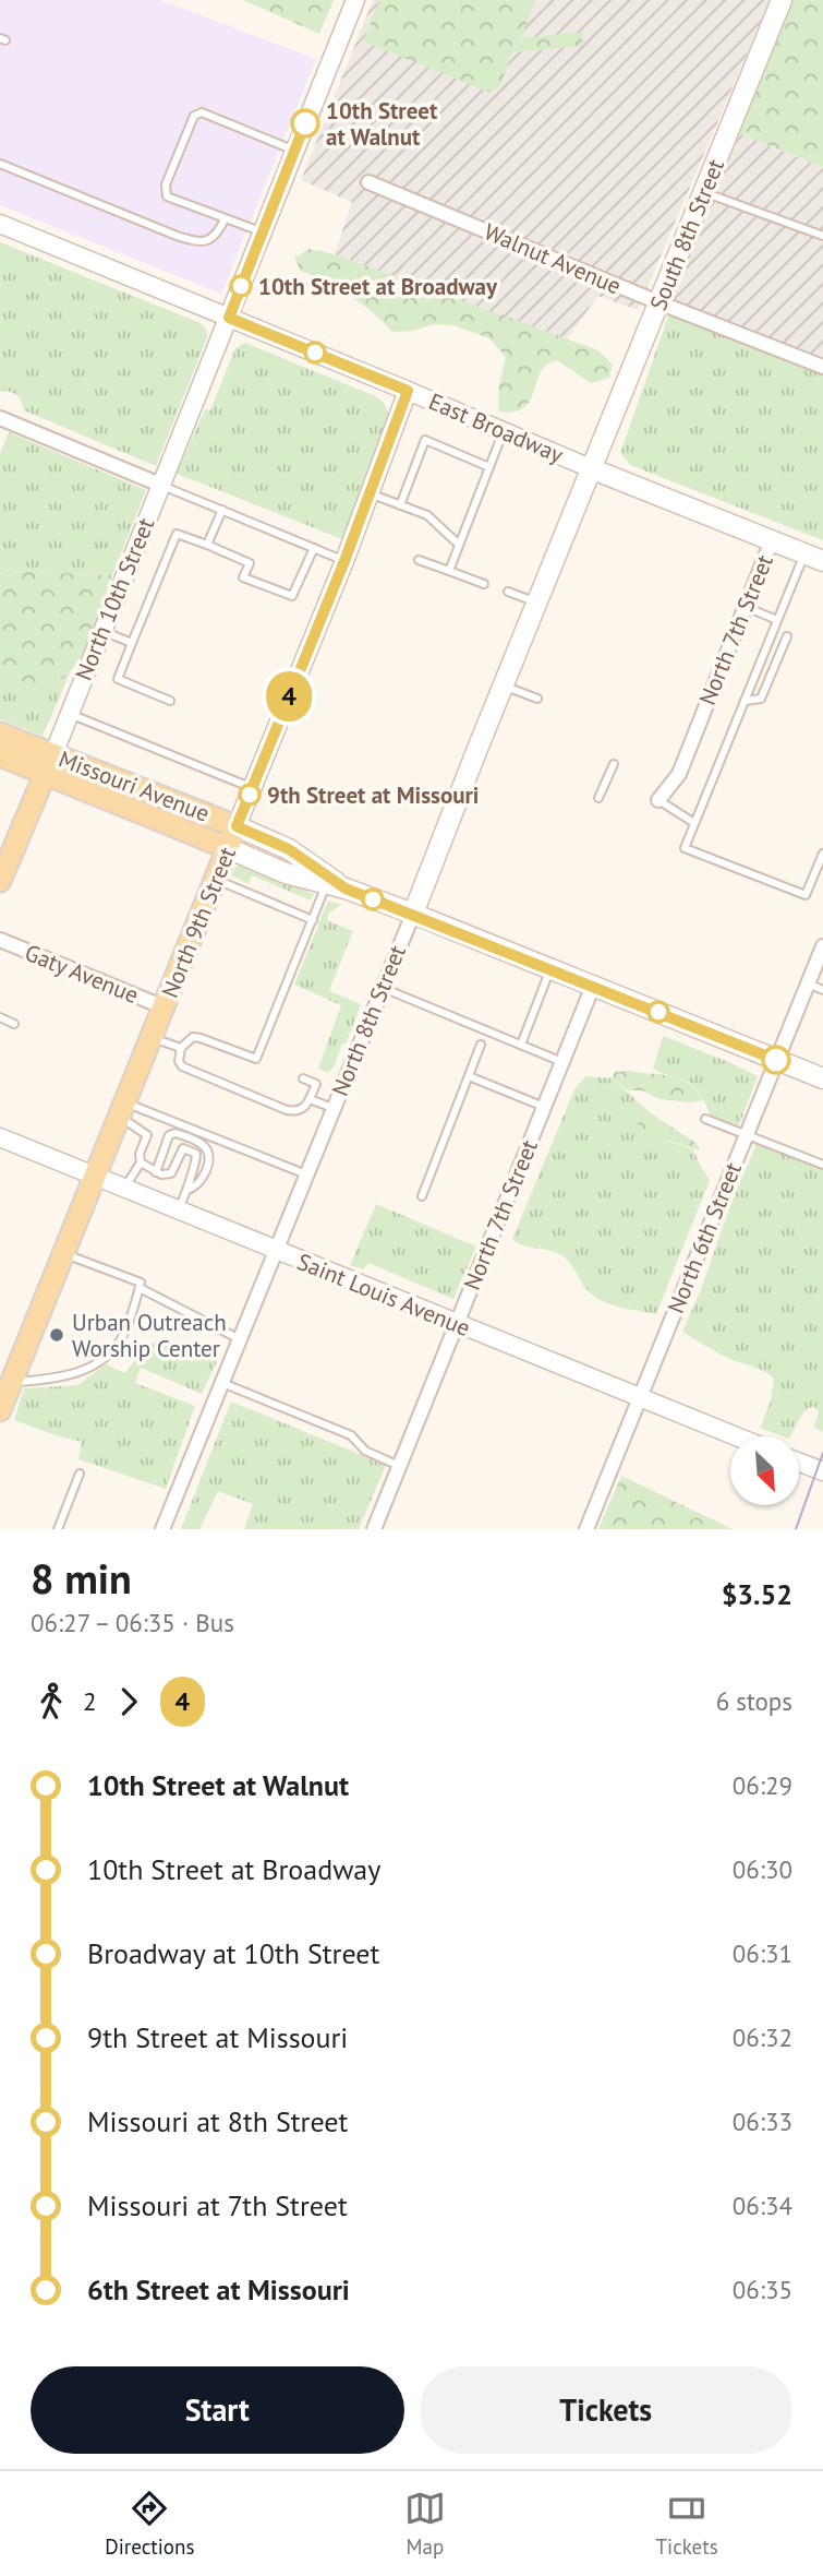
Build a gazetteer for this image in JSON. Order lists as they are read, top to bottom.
{
  "streets": {
    "main road": [
      "South 8th Street",
      "East Broadway",
      "North 10th Street",
      "Missouri Avenue",
      "North 9th Street",
      "North 8th Street"
    ],
    "street": [
      "Walnut Avenue",
      "North 7th Street",
      "Gaty Avenue",
      "North 6th Street",
      "Saint Louis Avenue"
    ]
  },
  "crossings": [
    ["South 8th Street", "Walnut Avenue"],
    ["South 8th Street", "East Broadway"],
    ["South 8th Street", "North 8th Street"],
    ["East Broadway", "North 10th Street"],
    ["East Broadway", "North 7th Street"],
    ["East Broadway", "North 9th Street"],
    ["East Broadway", "North 8th Street"],
    ["North 10th Street", "Missouri Avenue"],
    ["North 7th Street", "Missouri Avenue"],
    ["North 7th Street", "Saint Louis Avenue"],
    ["Missouri Avenue", "North 9th Street"],
    ["Missouri Avenue", "North 8th Street"],
    ["Missouri Avenue", "North 6th Street"],
    ["North 9th Street", "Gaty Avenue"],
    ["North 9th Street", "Saint Louis Avenue"],
    ["North 8th Street", "Saint Louis Avenue"],
    ["North 6th Street", "Saint Louis Avenue"]
  ],
  "places": [
    "10th Street at Walnut",
    "10th Street at Broadway",
    "9th Street at Missouri",
    "Urban Outreach Worship Center"
  ],
  "lines": ["bus line 4"],
  "north": "bottom right",
  "page": {
    "on_map": "4",
    "heading": ["8 min", "06:27 – 06:35 · Bus", "$3.52"],
    "legs": ["2", "4", "6 stops"],
    "list": [
      {
        "name": "10th Street at Walnut",
        "value": "06:29"
      },
      {
        "name": "10th Street at Broadway",
        "value": "06:30"
      },
      {
        "name": "Broadway at 10th Street",
        "value": "06:31"
      },
      {
        "name": "9th Street at Missouri",
        "value": "06:32"
      },
      {
        "name": "Missouri at 8th Street",
        "value": "06:33"
      },
      {
        "name": "Missouri at 7th Street",
        "value": "06:34"
      },
      {
        "name": "6th Street at Missouri",
        "value": "06:35"
      }
    ],
    "buttons": ["Start", "Tickets"],
    "tabs": ["Directions", "Map", "Tickets"]
  }
}
